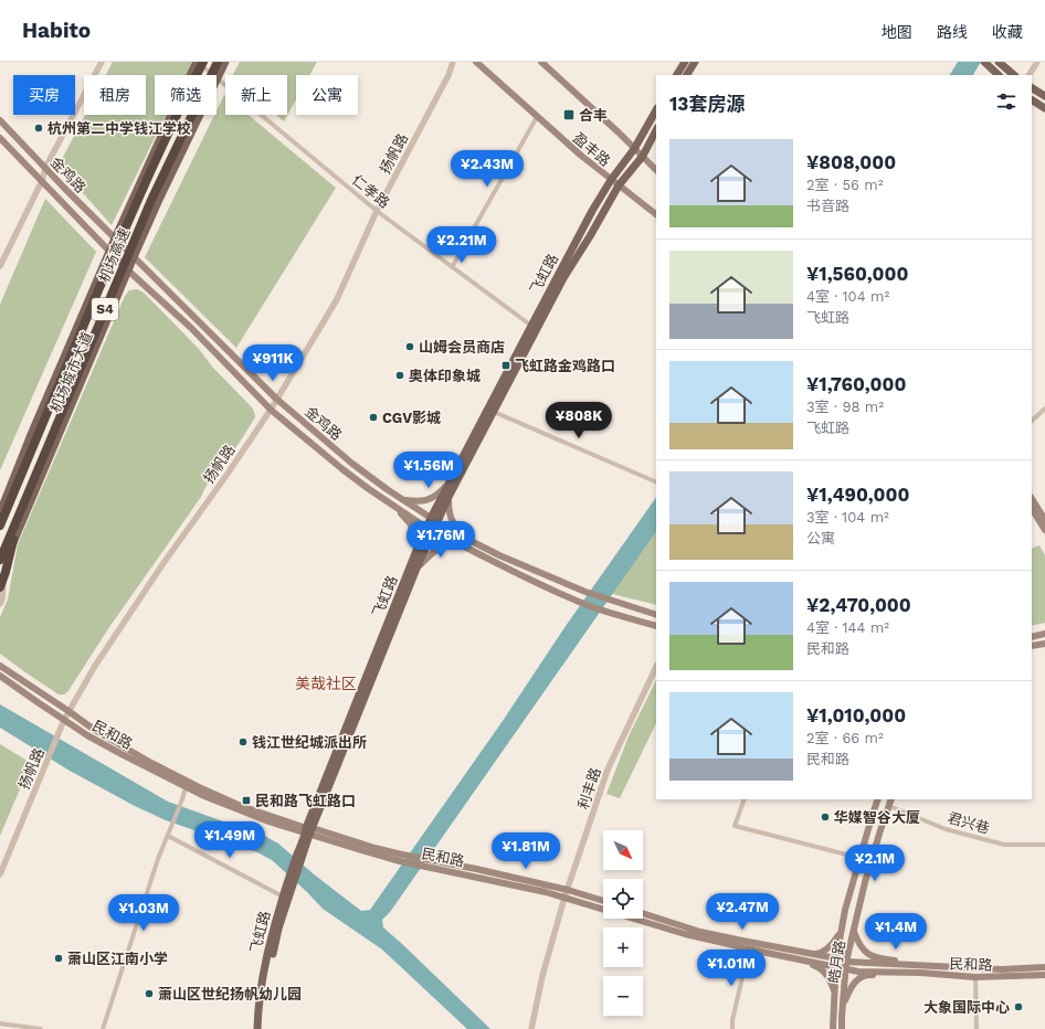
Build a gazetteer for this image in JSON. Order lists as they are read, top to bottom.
{
  "streets": {
    "highway": ["机场高速", "S4"],
    "main road": [
      "盈丰路",
      "金鸡路",
      "飞虹路",
      "机场城市大道",
      "民和路",
      "皓月路"
    ],
    "street": [
      "扬帆路",
      "仁孝路",
      "利丰路",
      "君兴巷"
    ]
  },
  "crossings": [
    ["盈丰路", "飞虹路"],
    ["扬帆路", "金鸡路"],
    ["扬帆路", "仁孝路"],
    ["扬帆路", "民和路"],
    ["金鸡路", "飞虹路"],
    ["金鸡路", "机场城市大道"],
    ["仁孝路", "飞虹路"],
    ["仁孝路", "机场城市大道"],
    ["机场高速", "机场城市大道"],
    ["飞虹路", "民和路"],
    ["民和路", "利丰路"],
    ["民和路", "皓月路"],
    ["君兴巷", "皓月路"]
  ],
  "districts": ["美哉社区"],
  "places": {
    "transit": ["合丰", "飞虹路金鸡路口", "民和路飞虹路口"],
    "other": [
      "杭州第二中学钱江学校",
      "山姆会员商店",
      "奥体印象城",
      "CGV影城",
      "钱江世纪城派出所",
      "华媒智谷大厦",
      "萧山区江南小学",
      "萧山区世纪扬帆幼儿园",
      "大象国际中心"
    ]
  },
  "north": "bottom right",
  "page": {
    "header": "Habito",
    "nav": ["地图", "路线", "收藏"],
    "chip": [
      "买房",
      "租房",
      "筛选",
      "新上",
      "公寓"
    ],
    "heading": "13套房源",
    "list": [
      {
        "name": "¥808,000",
        "note": "2室 · 56 m² · 书音路"
      },
      {
        "name": "¥1,560,000",
        "note": "4室 · 104 m² · 飞虹路"
      },
      {
        "name": "¥1,760,000",
        "note": "3室 · 98 m² · 飞虹路"
      },
      {
        "name": "¥1,490,000",
        "note": "3室 · 104 m² · 公寓"
      },
      {
        "name": "¥2,470,000",
        "note": "4室 · 144 m² · 民和路"
      },
      {
        "name": "¥1,010,000",
        "note": "2室 · 66 m² · 民和路"
      }
    ],
    "price": [
      "¥2.43M",
      "¥2.21M",
      "¥911K",
      "¥808K",
      "¥1.56M",
      "¥1.76M",
      "¥1.49M",
      "¥1.81M",
      "¥2.1M",
      "¥2.47M",
      "¥1.03M",
      "¥1.4M",
      "¥1.01M"
    ],
    "map_buttons": ["+", "−"]
  }
}
